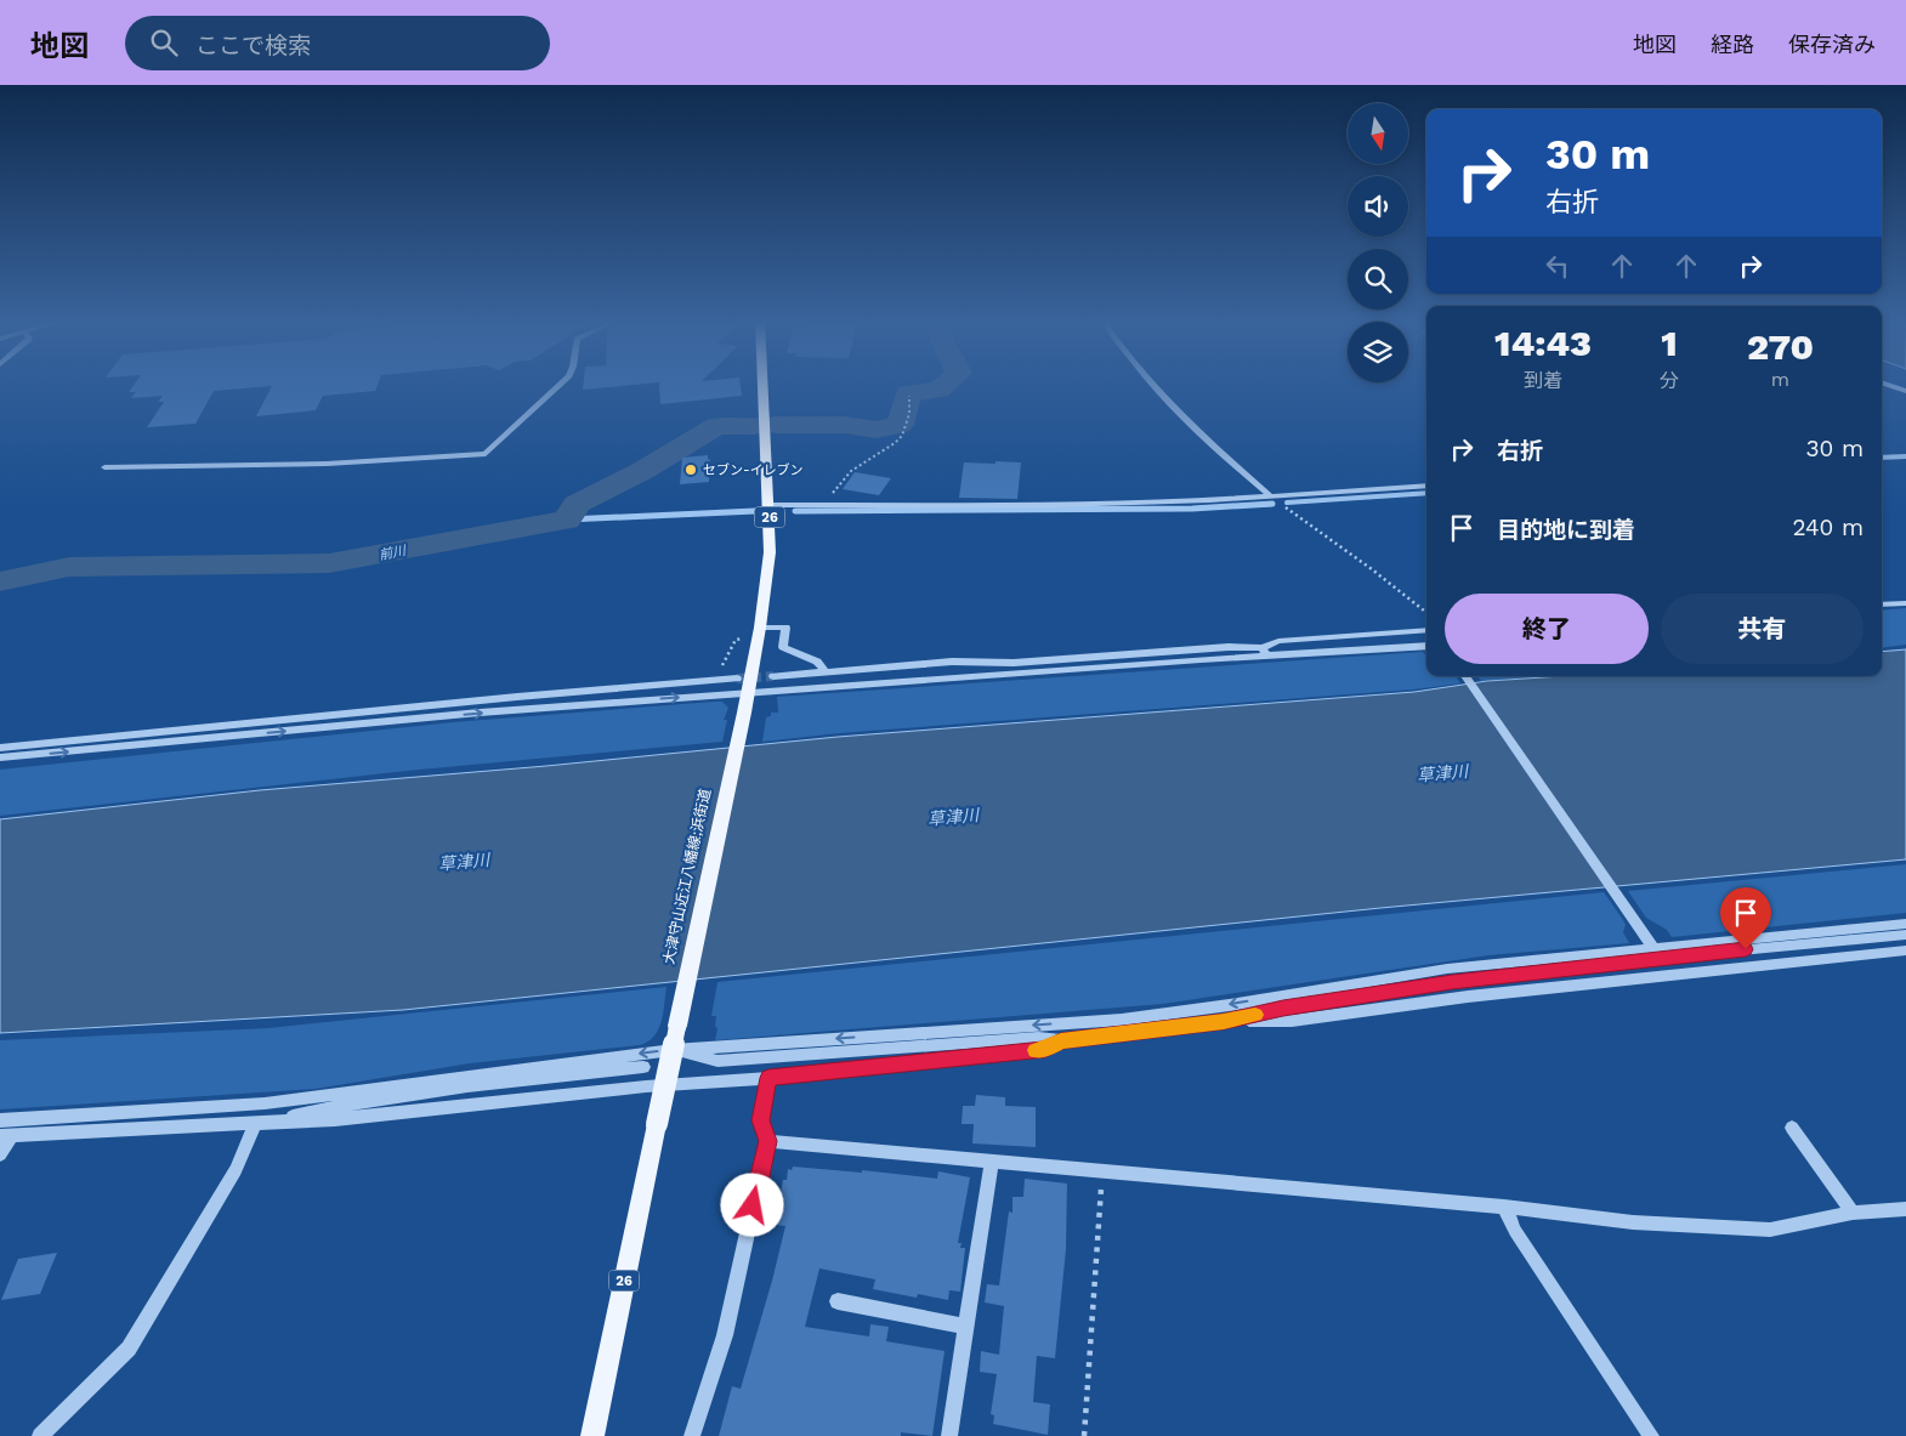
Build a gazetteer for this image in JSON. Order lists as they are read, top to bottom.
{
  "streets": {
    "main road": ["26", "大津守山近江八幡線;浜街道"]
  },
  "water": ["前川", "草津川"],
  "places": ["セブン-イレブン"],
  "north": "bottom",
  "page": {
    "header": "地図",
    "search": "ここで検索",
    "nav": ["地図", "経路", "保存済み"],
    "turn": ["30 m", "右折"],
    "eta": [
      "14:43",
      "到着",
      "1",
      "分",
      "270",
      "m"
    ],
    "list": [
      {
        "name": "右折",
        "value": "30 m"
      },
      {
        "name": "目的地に到着",
        "value": "240 m"
      }
    ],
    "buttons": ["終了", "共有"]
  }
}
